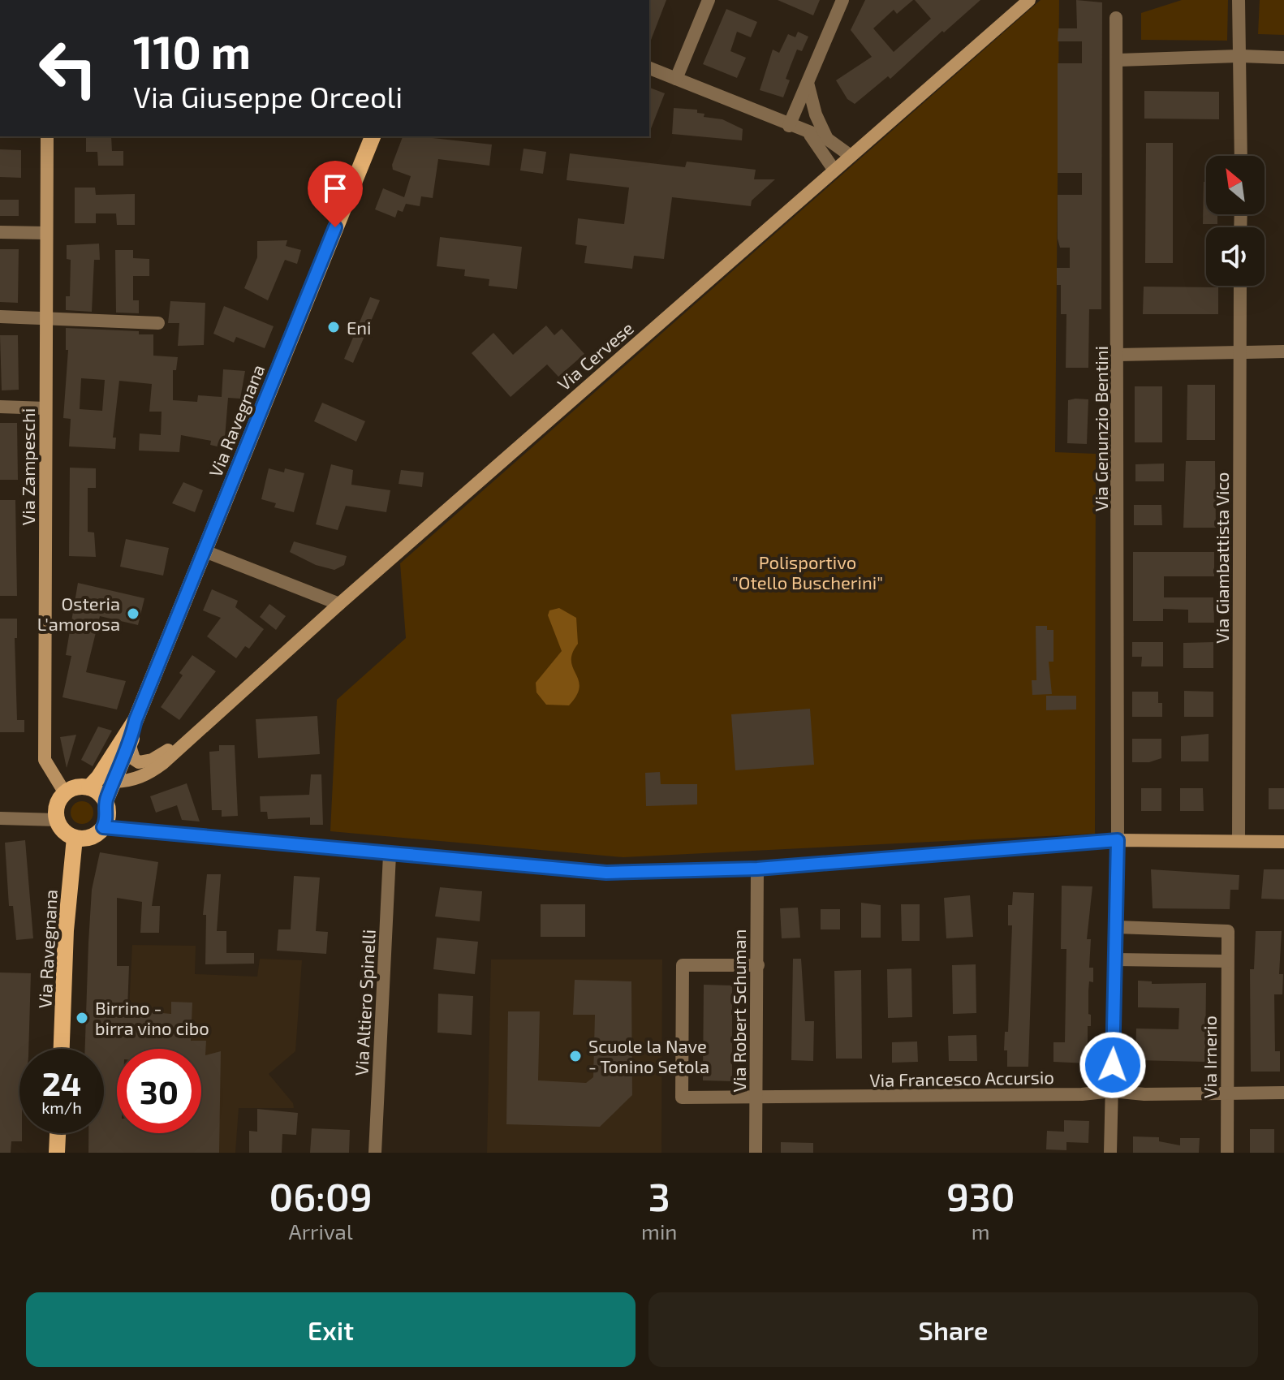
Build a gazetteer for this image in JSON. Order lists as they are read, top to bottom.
{
  "streets": {
    "main road": ["Via Ravegnana"],
    "street": [
      "Via Cervese",
      "Via Genunzio Bentini",
      "Via Zampeschi",
      "Via Giambattista Vico",
      "Via Altiero Spinelli",
      "Via Robert Schuman",
      "Via Irnerio",
      "Via Francesco Accursio"
    ]
  },
  "crossings": [
    ["Via Cervese", "Via Ravegnana"],
    ["Via Ravegnana", "Via Zampeschi"],
    ["Via Genunzio Bentini", "Via Irnerio"],
    ["Via Genunzio Bentini", "Via Francesco Accursio"],
    ["Via Robert Schuman", "Via Francesco Accursio"],
    ["Via Irnerio", "Via Francesco Accursio"]
  ],
  "parks": ["Polisportivo \"Otello Buscherini\""],
  "places": [
    "Eni",
    "Osteria L'amorosa",
    "Birrino - birra vino cibo",
    "Scuole la Nave - Tonino Setola"
  ],
  "north": "top left",
  "page": {
    "turn": ["110 m", "Via Giuseppe Orceoli"],
    "speed": "24 km/h",
    "limit": "30",
    "eta": [
      "06:09",
      "Arrival",
      "3",
      "min",
      "930",
      "m"
    ],
    "buttons": ["Exit", "Share"]
  }
}
